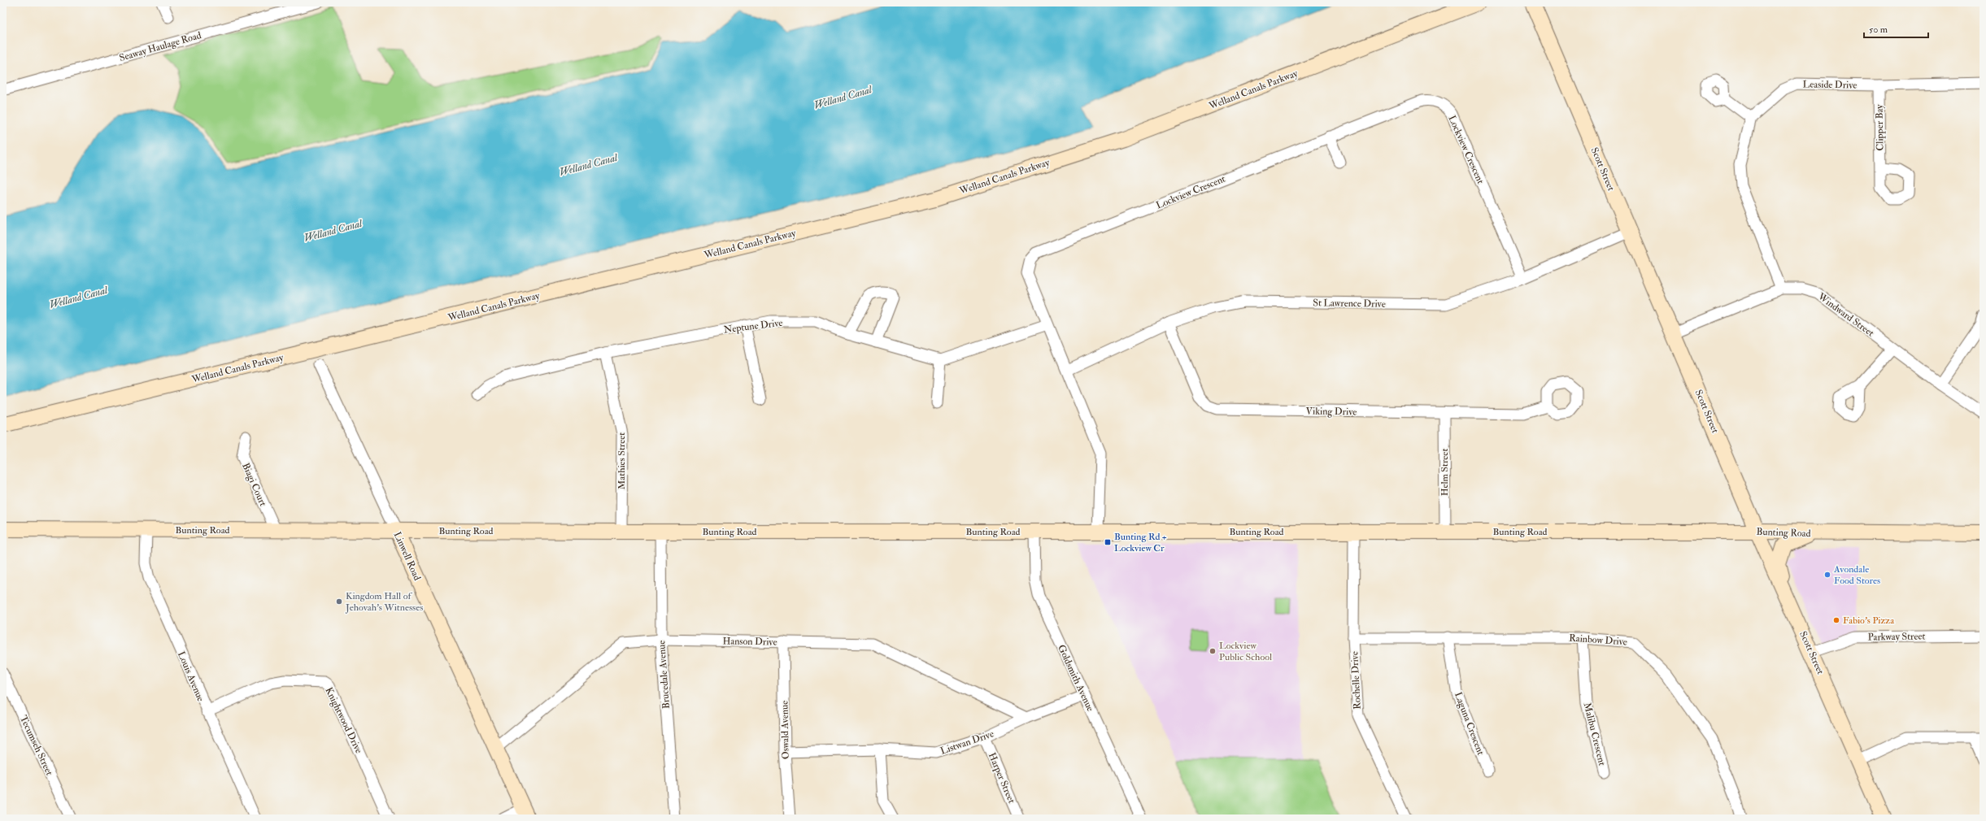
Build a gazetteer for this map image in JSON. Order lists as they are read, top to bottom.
{
  "streets": {
    "main road": [
      "Welland Canals Parkway",
      "Scott Street",
      "Bunting Road",
      "Linwell Road"
    ],
    "street": [
      "Seaway Haulage Road",
      "Leaside Drive",
      "Clipper Bay",
      "Lockview Crescent",
      "St Lawrence Drive",
      "Windward Street",
      "Neptune Drive",
      "Viking Drive",
      "Mathies Street",
      "Helm Street",
      "Biagi Court",
      "Parkway Street",
      "Rainbow Drive",
      "Hanson Drive",
      "Brucedale Avenue",
      "Louis Avenue",
      "Goldsmith Avenue",
      "Rochelle Drive",
      "Knightwood Drive",
      "Laguna Crescent",
      "Oswald Avenue",
      "Malibu Crescent",
      "Listwan Drive",
      "Tecumseh Street",
      "Harper Street"
    ]
  },
  "crossings": [
    ["Leaside Drive", "Clipper Bay"],
    ["Lockview Crescent", "St Lawrence Drive"],
    ["Lockview Crescent", "Bunting Road"],
    ["Scott Street", "St Lawrence Drive"],
    ["Scott Street", "Windward Street"],
    ["Scott Street", "Bunting Road"],
    ["Scott Street", "Parkway Street"],
    ["St Lawrence Drive", "Viking Drive"],
    ["Neptune Drive", "Mathies Street"],
    ["Viking Drive", "Helm Street"],
    ["Mathies Street", "Bunting Road"],
    ["Helm Street", "Bunting Road"],
    ["Biagi Court", "Bunting Road"],
    ["Bunting Road", "Linwell Road"],
    ["Bunting Road", "Brucedale Avenue"],
    ["Bunting Road", "Louis Avenue"],
    ["Bunting Road", "Goldsmith Avenue"],
    ["Bunting Road", "Rochelle Drive"],
    ["Linwell Road", "Hanson Drive"],
    ["Rainbow Drive", "Rochelle Drive"],
    ["Rainbow Drive", "Laguna Crescent"],
    ["Rainbow Drive", "Malibu Crescent"],
    ["Hanson Drive", "Brucedale Avenue"],
    ["Hanson Drive", "Oswald Avenue"],
    ["Hanson Drive", "Listwan Drive"],
    ["Louis Avenue", "Knightwood Drive"],
    ["Goldsmith Avenue", "Listwan Drive"],
    ["Oswald Avenue", "Listwan Drive"],
    ["Listwan Drive", "Harper Street"]
  ],
  "water": ["Welland Canal"],
  "places": {
    "transit": ["Bunting Rd + Lockview Cr"],
    "other": [
      "Avondale Food Stores",
      "Kingdom Hall of Jehovah's Witnesses",
      "Fabio's Pizza",
      "Lockview Public School"
    ]
  },
  "scale_bar": "50 m"
}
